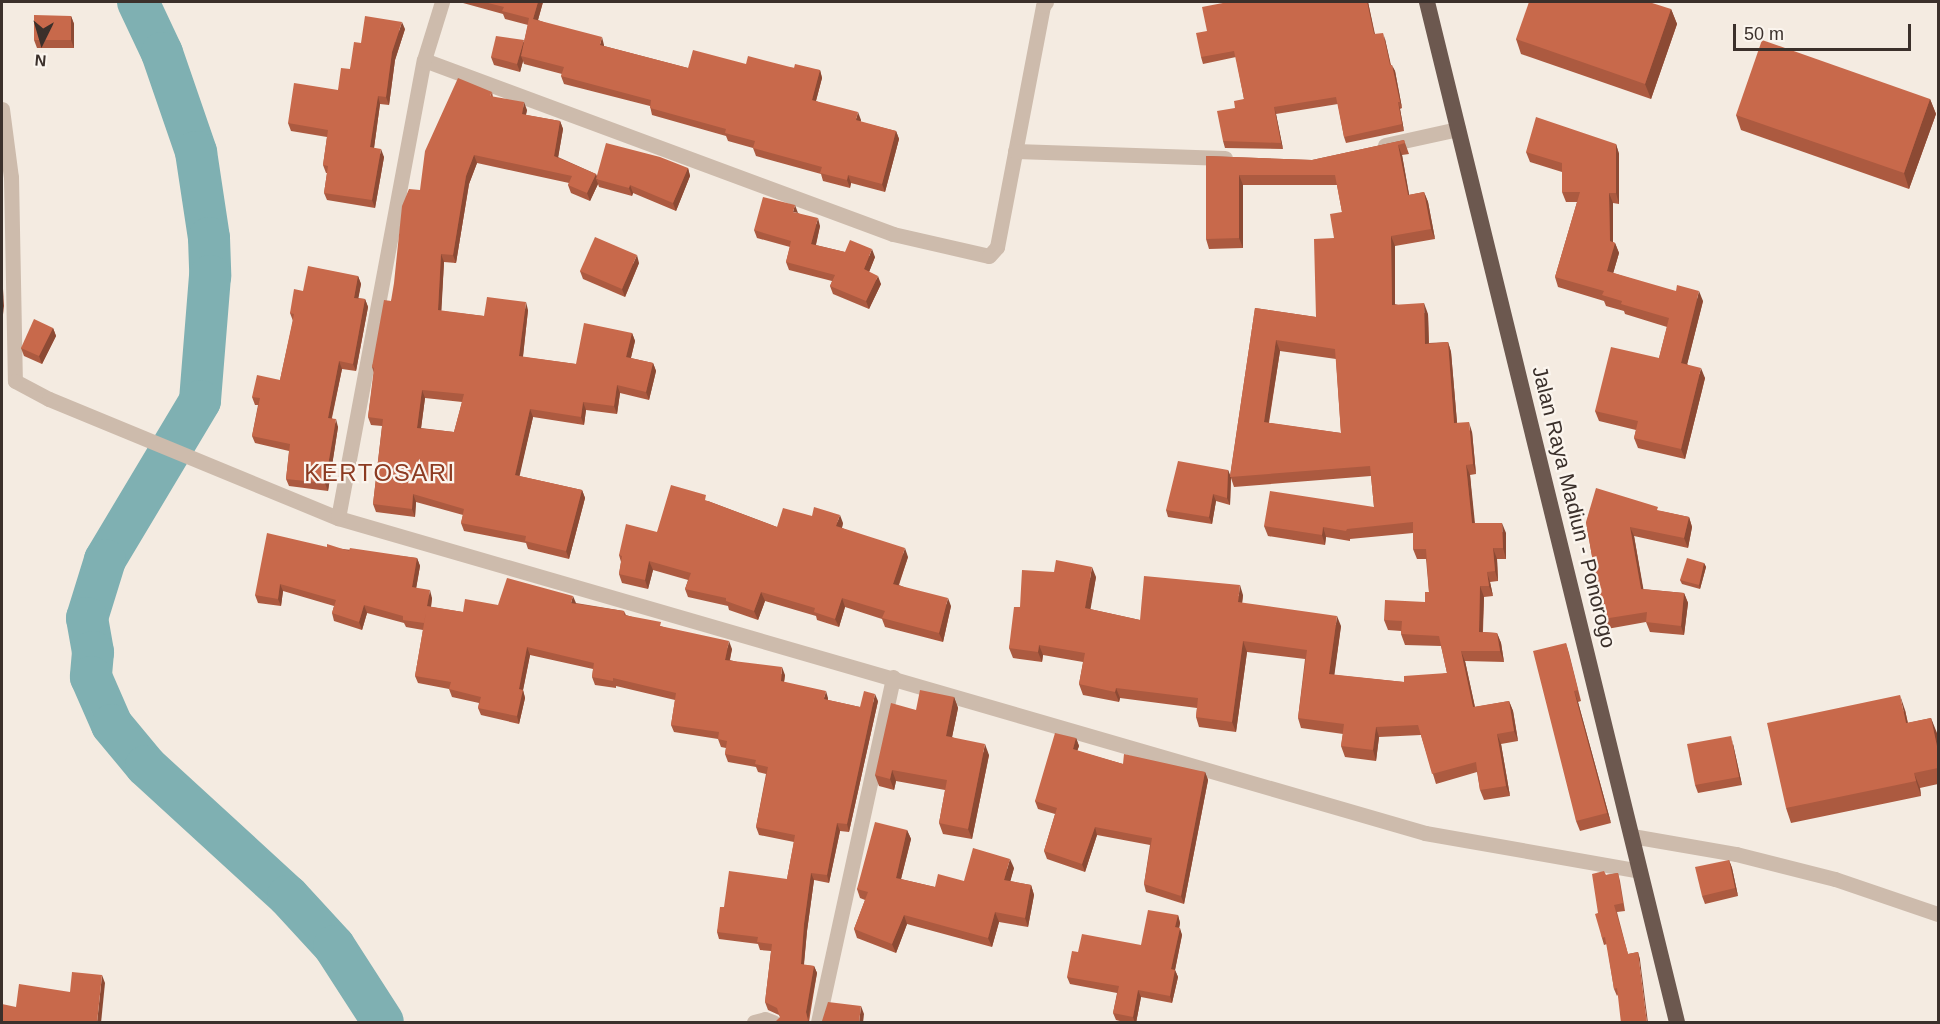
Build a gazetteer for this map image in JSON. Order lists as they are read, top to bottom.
{
  "streets": {
    "highway": ["Jalan Raya Madiun - Ponorogo"]
  },
  "districts": ["KERTOSARI"],
  "scale_bar": "50 m",
  "north": "bottom"
}
